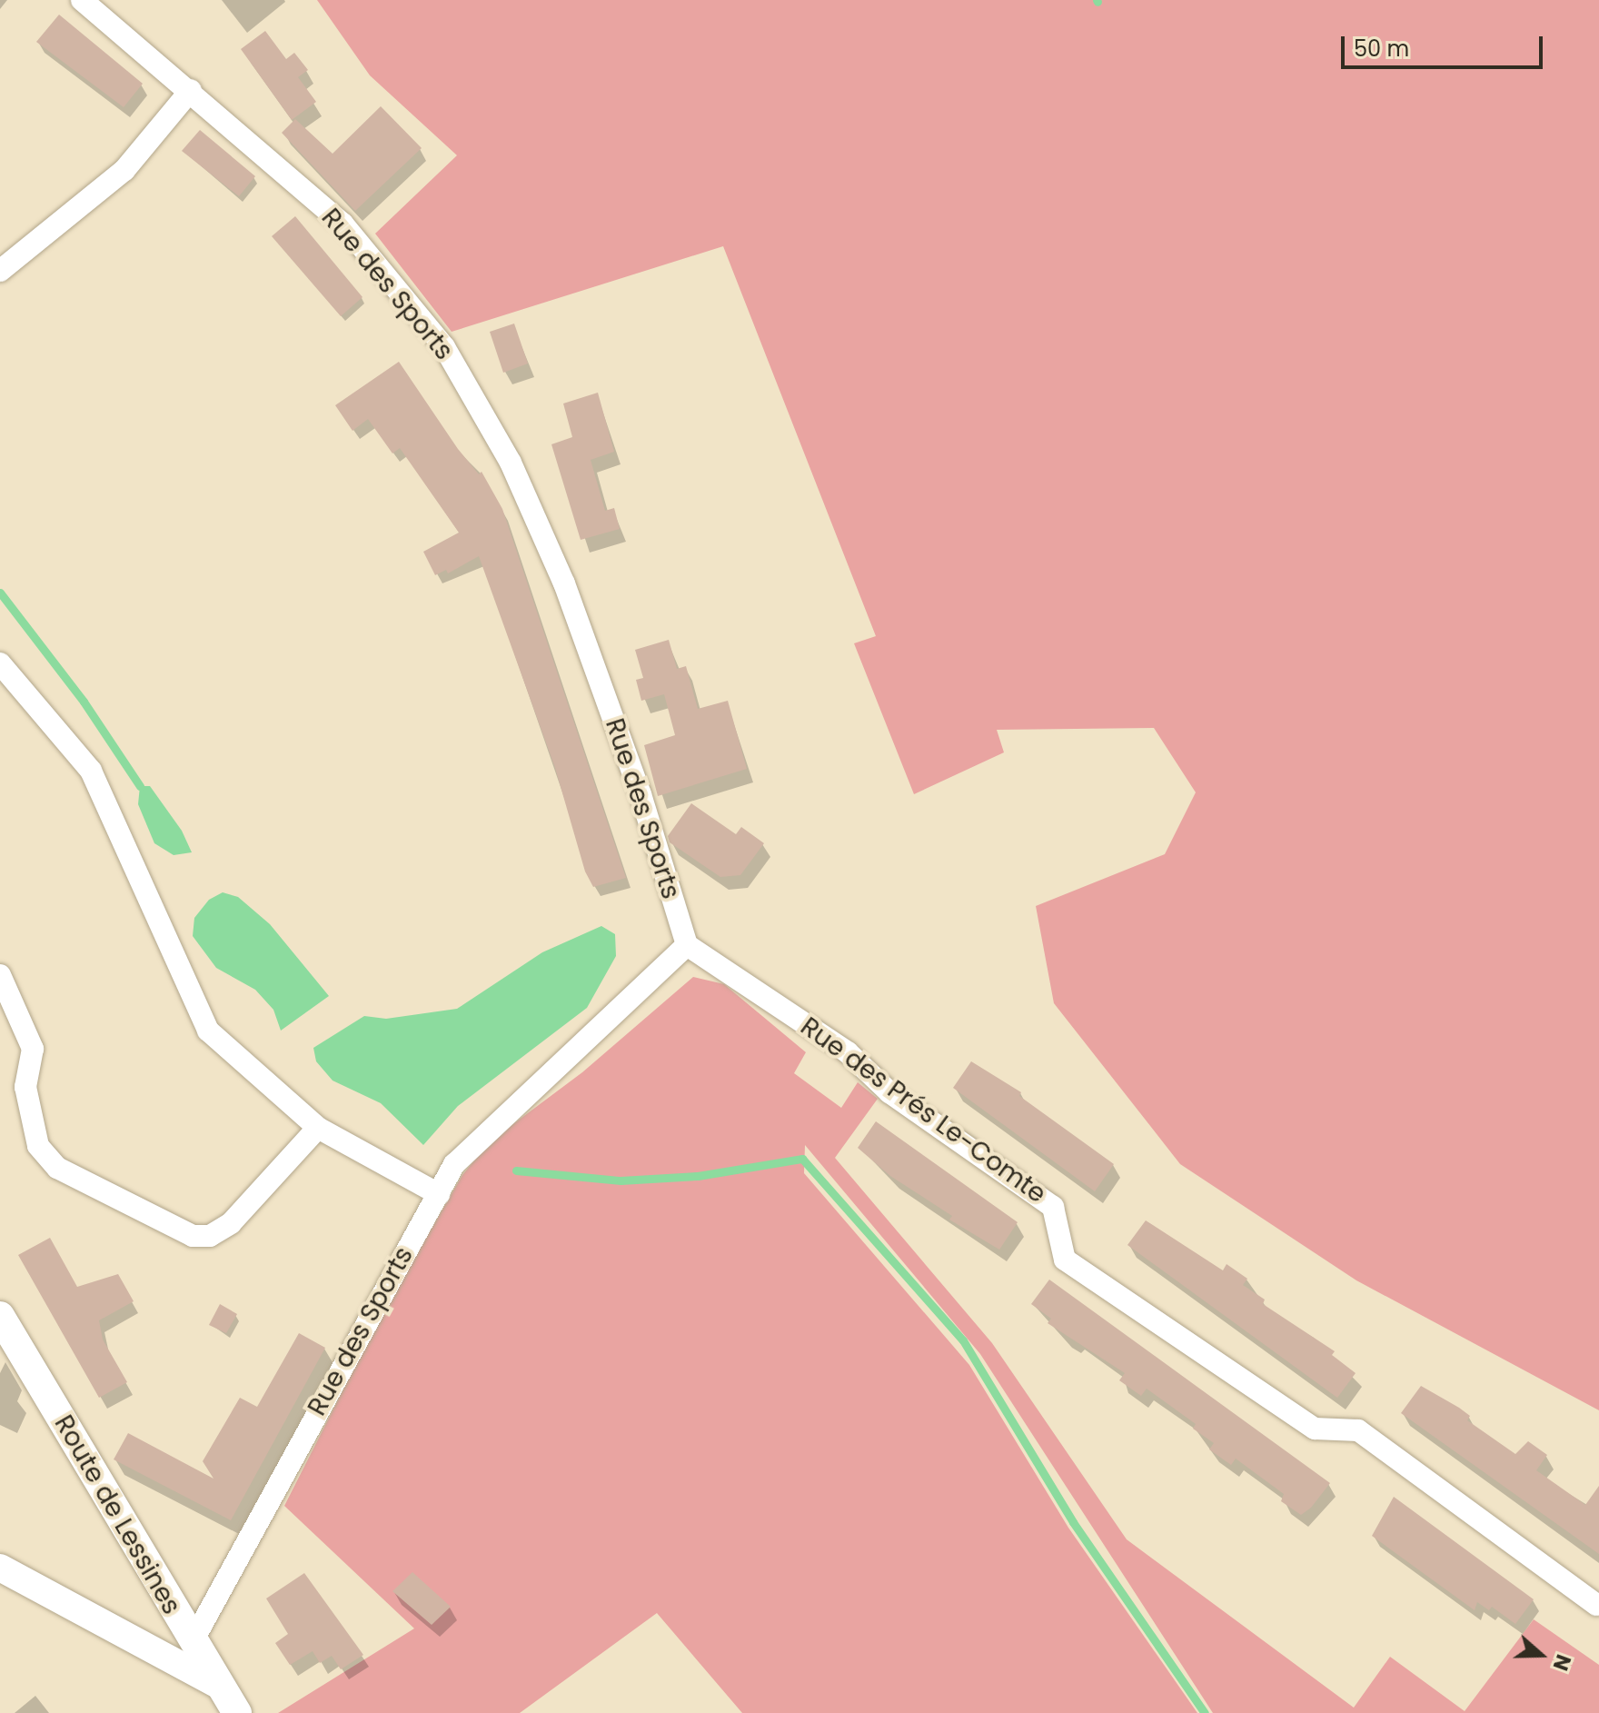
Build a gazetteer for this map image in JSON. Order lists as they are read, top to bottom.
{
  "streets": {
    "main road": ["Route de Lessines"],
    "street": ["Rue des Sports", "Rue des Prés Le-Comte"]
  },
  "crossings": [
    ["Rue des Sports", "Rue des Prés Le-Comte"],
    ["Rue des Sports", "Route de Lessines"]
  ],
  "scale_bar": "50 m",
  "north": "right"
}
